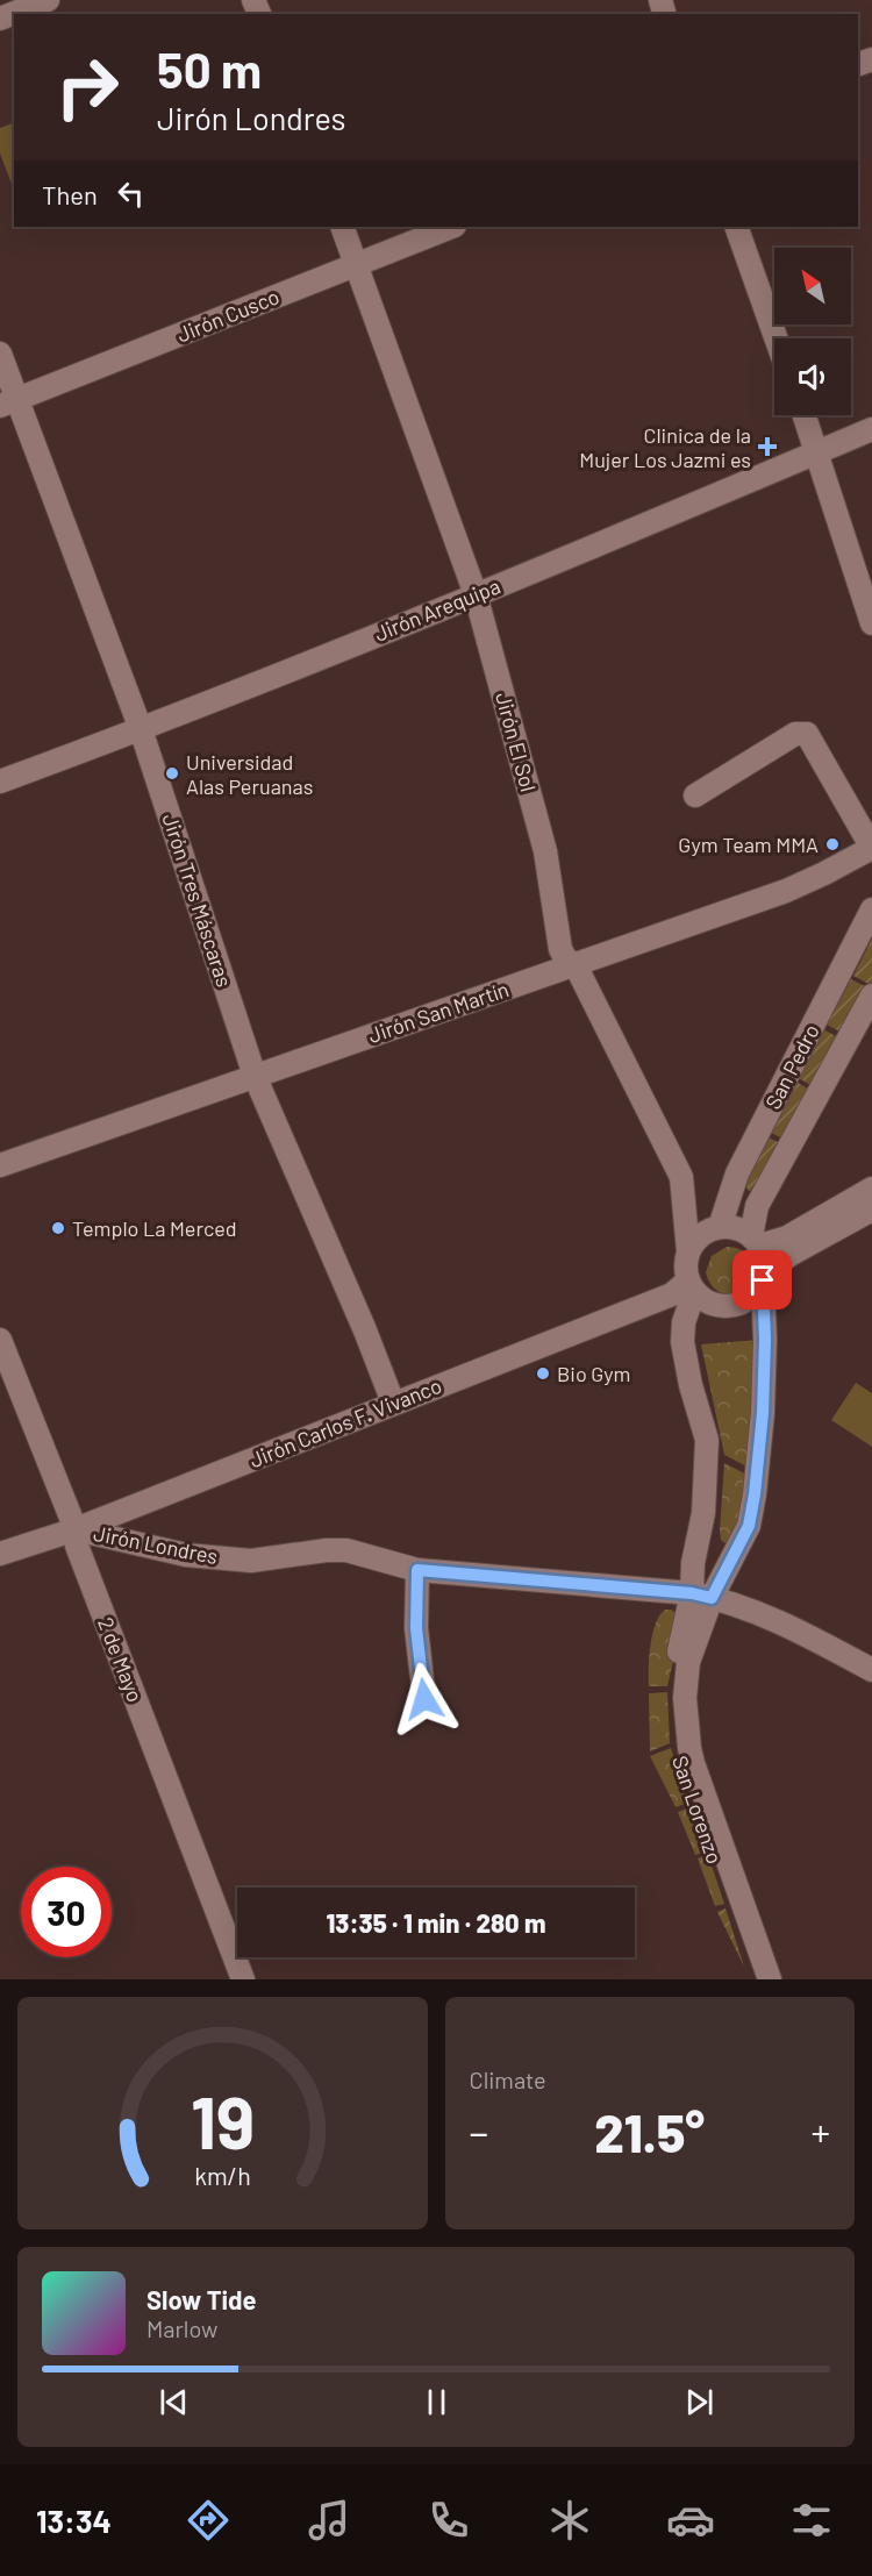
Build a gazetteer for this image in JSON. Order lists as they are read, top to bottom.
{
  "streets": {
    "street": [
      "Jirón Cusco",
      "Jirón Arequipa",
      "Jirón El Sol",
      "Jirón Tres Máscaras",
      "Jirón San Martín",
      "San Pedro",
      "Jirón Carlos F. Vivanco",
      "Jirón Londres",
      "2 de Mayo",
      "San Lorenzo"
    ]
  },
  "crossings": [
    ["Jirón Cusco", "Jirón El Sol"],
    ["Jirón Cusco", "Jirón Tres Máscaras"],
    ["Jirón Arequipa", "Jirón El Sol"],
    ["Jirón Arequipa", "Jirón Tres Máscaras"],
    ["Jirón El Sol", "Jirón San Martín"],
    ["Jirón El Sol", "San Pedro"],
    ["Jirón El Sol", "Jirón Carlos F. Vivanco"],
    ["Jirón Tres Máscaras", "Jirón San Martín"],
    ["Jirón Tres Máscaras", "Jirón Carlos F. Vivanco"],
    ["San Pedro", "Jirón Carlos F. Vivanco"],
    ["Jirón Carlos F. Vivanco", "Jirón Londres"],
    ["Jirón Carlos F. Vivanco", "2 de Mayo"],
    ["Jirón Londres", "2 de Mayo"],
    ["Jirón Londres", "San Lorenzo"]
  ],
  "places": {
    "health": ["Clinica de la Mujer Los Jazmi es"],
    "other": [
      "Universidad Alas Peruanas",
      "Gym Team MMA",
      "Templo La Merced",
      "Bio Gym"
    ]
  },
  "north": "top left",
  "page": {
    "turn": ["50 m", "Jirón Londres"],
    "then": "Then",
    "limit": "30",
    "trip": "13:35 · 1 min · 280 m",
    "tile": "Climate",
    "heat": ["−", "21.5°", "+"],
    "song": ["Slow Tide", "Marlow"],
    "tabs": "13:34",
    "gauge": ["19", "km/h"]
  }
}
